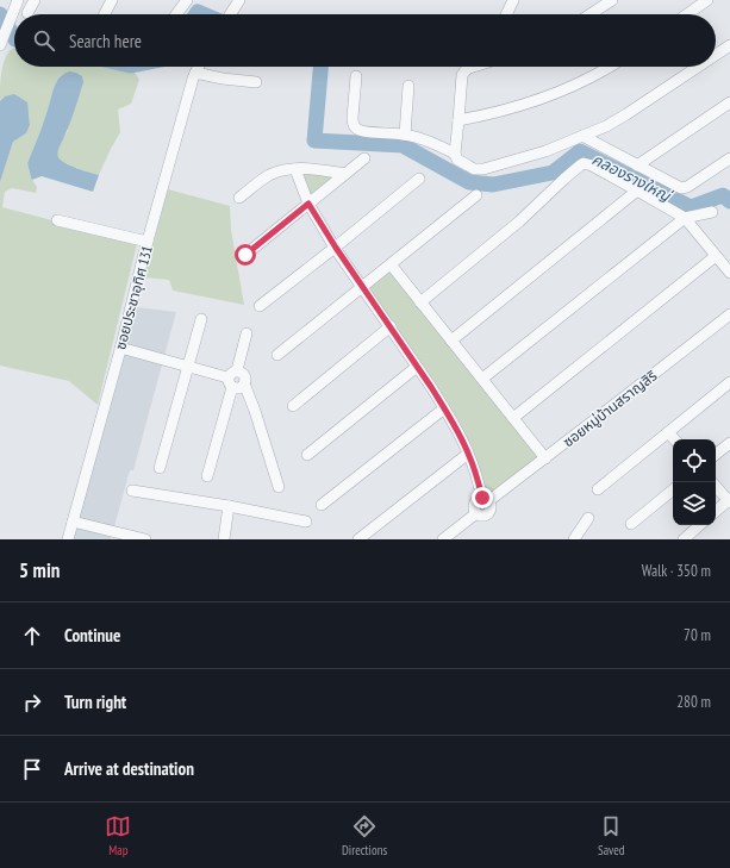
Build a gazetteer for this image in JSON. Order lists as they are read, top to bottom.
{
  "streets": {
    "street": ["ซอยประชาอุทิศ 131", "ซอยหมู่บ้านสราญสิริ"]
  },
  "water": ["คลองรางใหญ่"],
  "page": {
    "search": "Search here",
    "heading": ["5 min", "Walk · 350 m"],
    "list": [
      ["Continue", "70 m"],
      ["Turn right", "280 m"],
      "Arrive at destination"
    ],
    "nav": ["Map", "Directions", "Saved"]
  }
}
